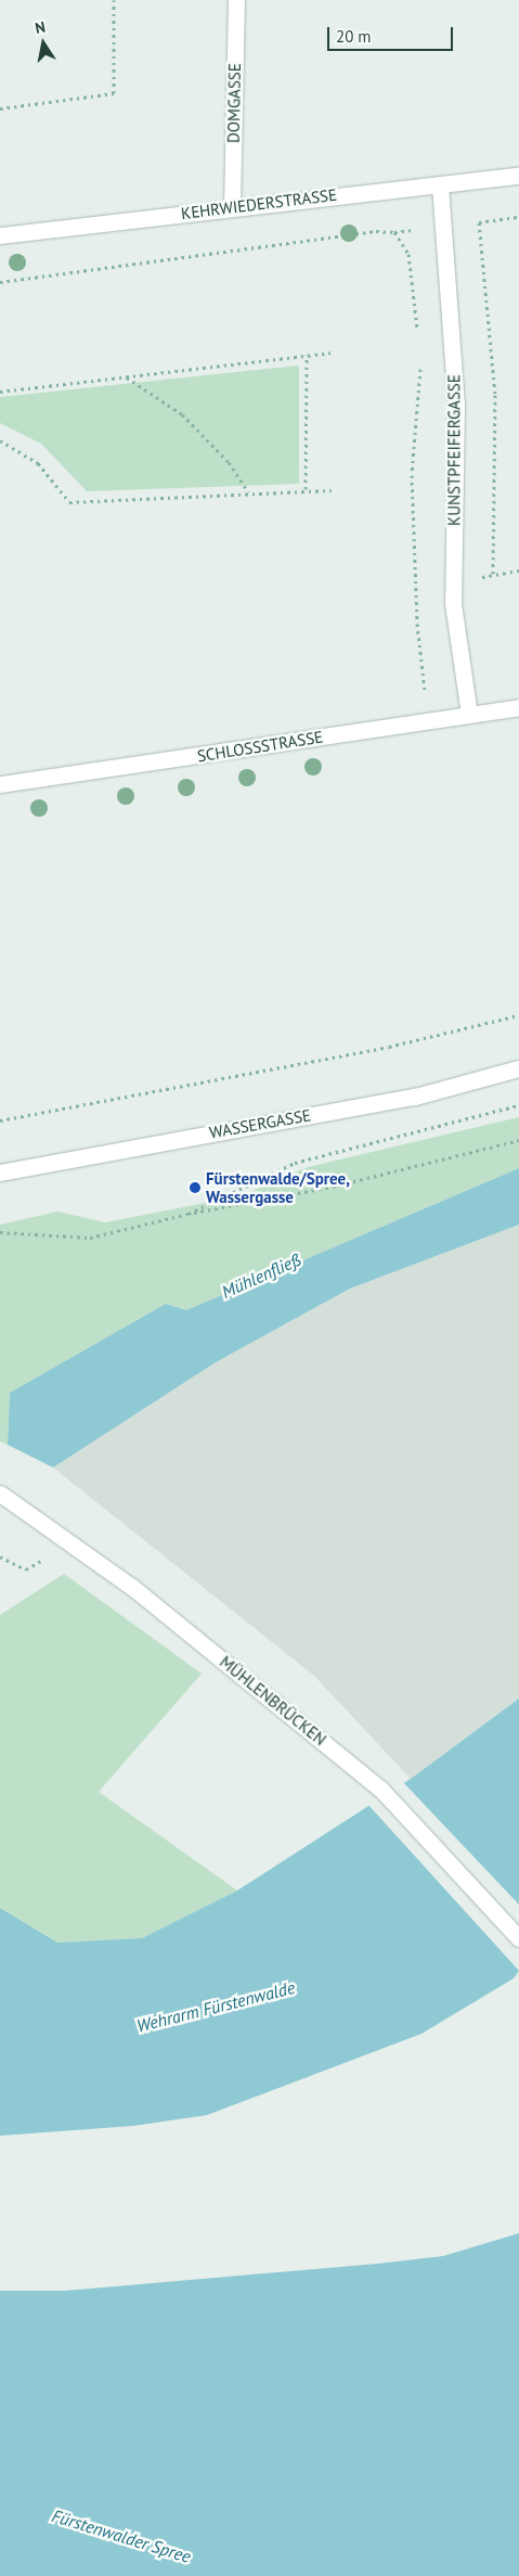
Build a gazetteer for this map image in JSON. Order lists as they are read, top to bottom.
{
  "streets": {
    "street": [
      "DOMGASSE",
      "KEHRWIEDERSTRASSE",
      "KUNSTPFEIFERGASSE",
      "SCHLOSSSTRASSE",
      "WASSERGASSE",
      "MÜHLENBRÜCKEN"
    ]
  },
  "crossings": [
    ["DOMGASSE", "KEHRWIEDERSTRASSE"],
    ["KEHRWIEDERSTRASSE", "KUNSTPFEIFERGASSE"],
    ["KUNSTPFEIFERGASSE", "SCHLOSSSTRASSE"]
  ],
  "water": ["Mühlenfließ", "Wehrarm Fürstenwalde", "Fürstenwalder Spree"],
  "places": ["Fürstenwalde/Spree, Wassergasse"],
  "scale_bar": "20 m",
  "north": "top"
}
